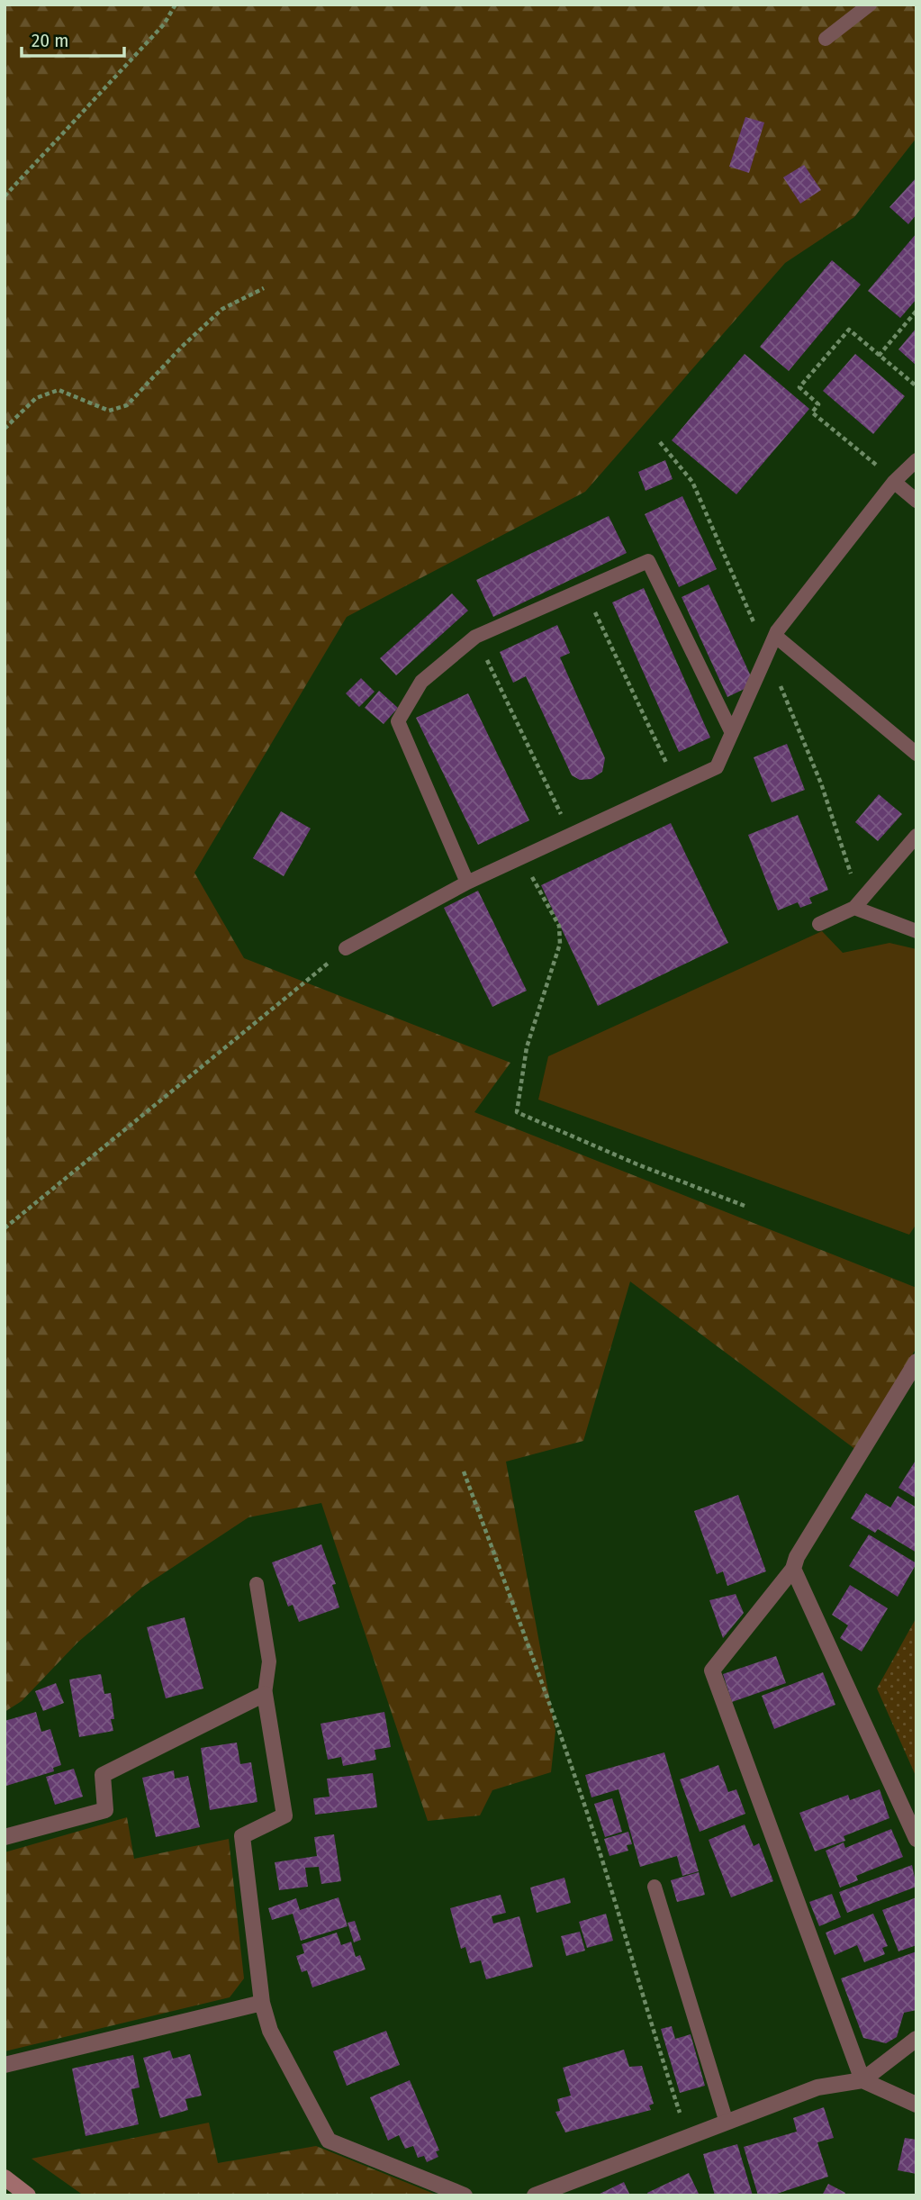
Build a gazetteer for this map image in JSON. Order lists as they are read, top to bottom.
{
  "scale_bar": "20 m"
}
